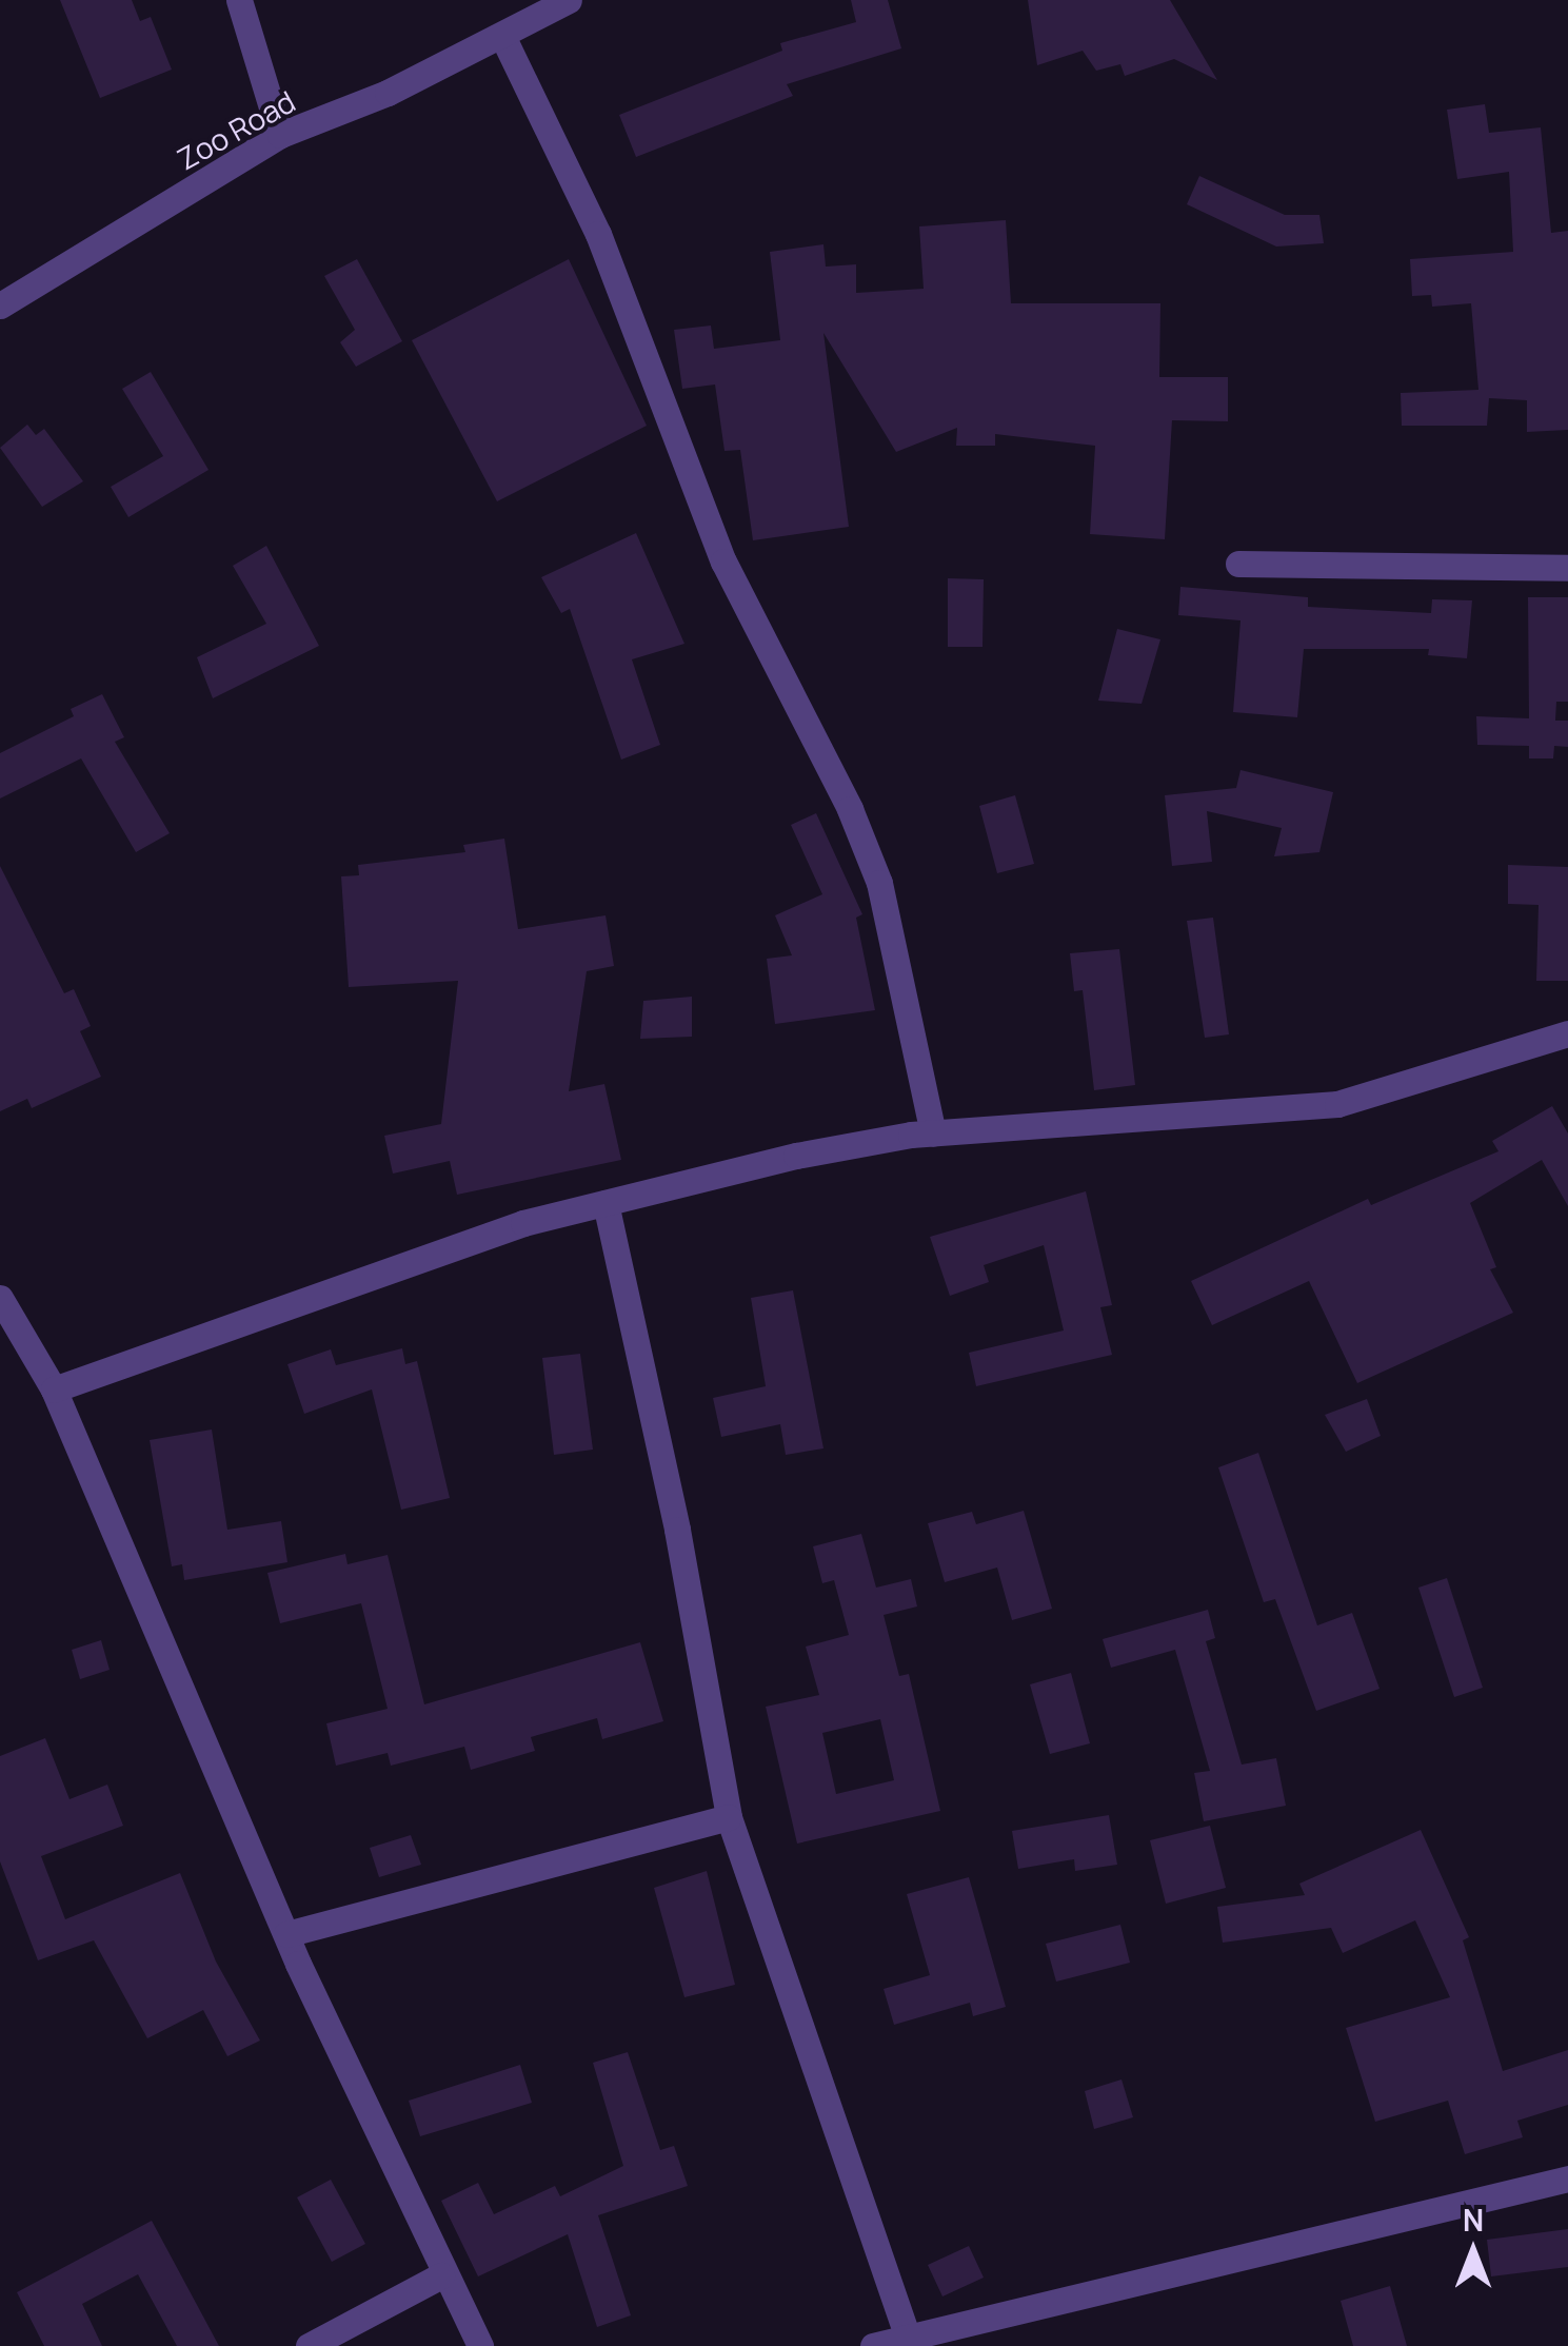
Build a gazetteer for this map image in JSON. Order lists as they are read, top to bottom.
{
  "streets": {
    "street": ["Zoo Road"]
  },
  "north": "top"
}
